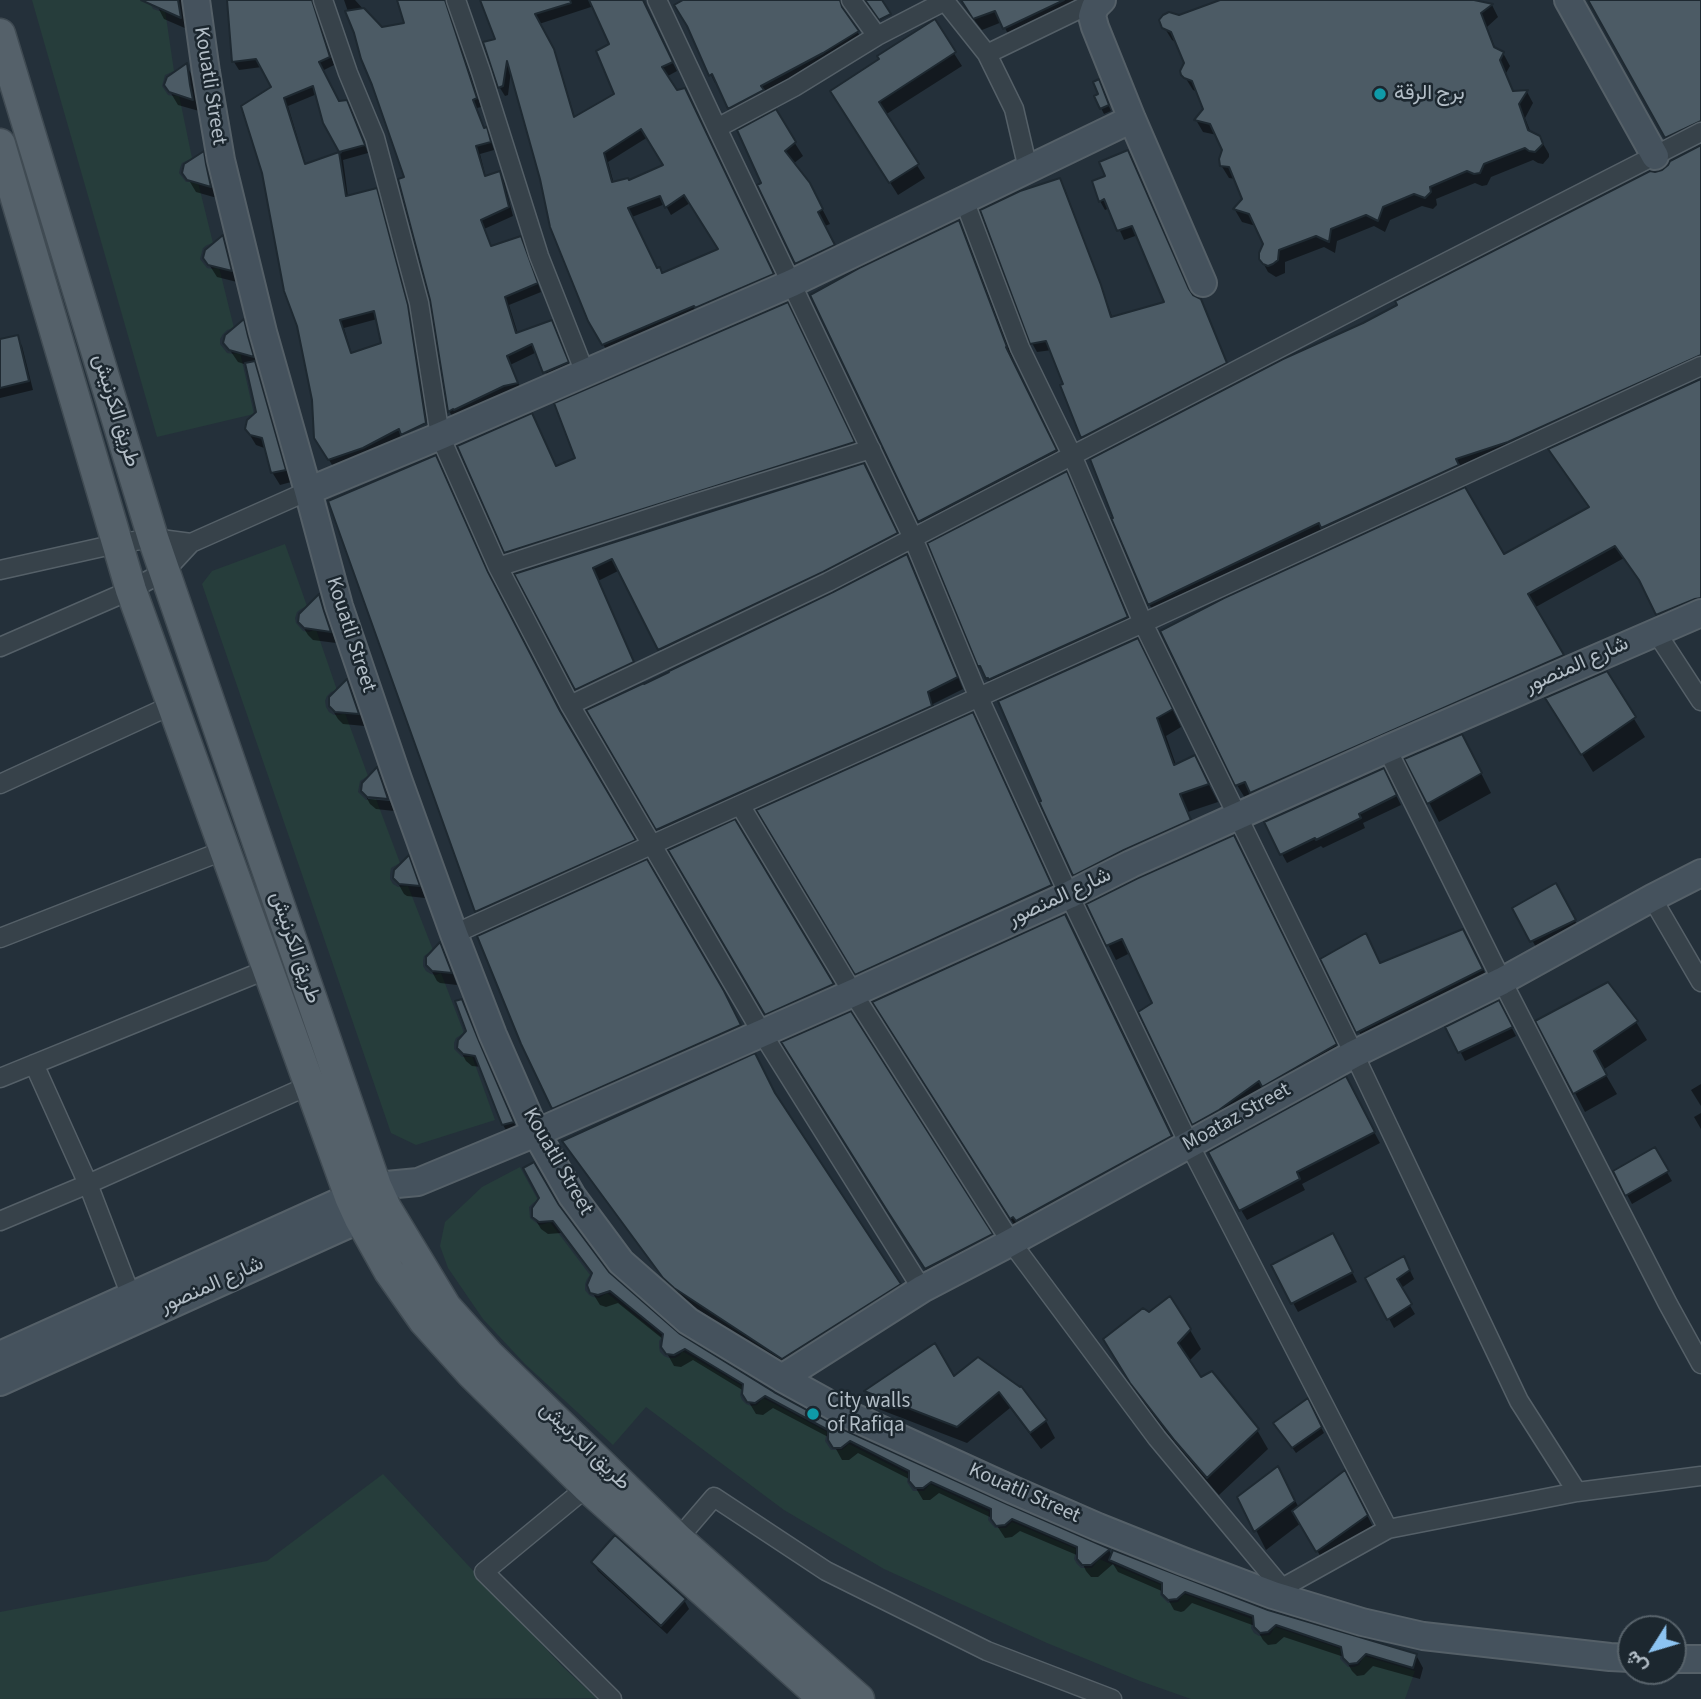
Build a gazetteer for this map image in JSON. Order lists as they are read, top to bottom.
{
  "streets": {
    "main road": ["طريق الكرنيش"],
    "street": ["Kouatli Street", "شارع المنصور", "Moataz Street"]
  },
  "crossings": [
    ["Kouatli Street", "شارع المنصور"],
    ["Kouatli Street", "Moataz Street"],
    ["طريق الكرنيش", "شارع المنصور"]
  ],
  "places": ["برج الرقة", "City walls of Rafiqa"],
  "north": "bottom left"
}
